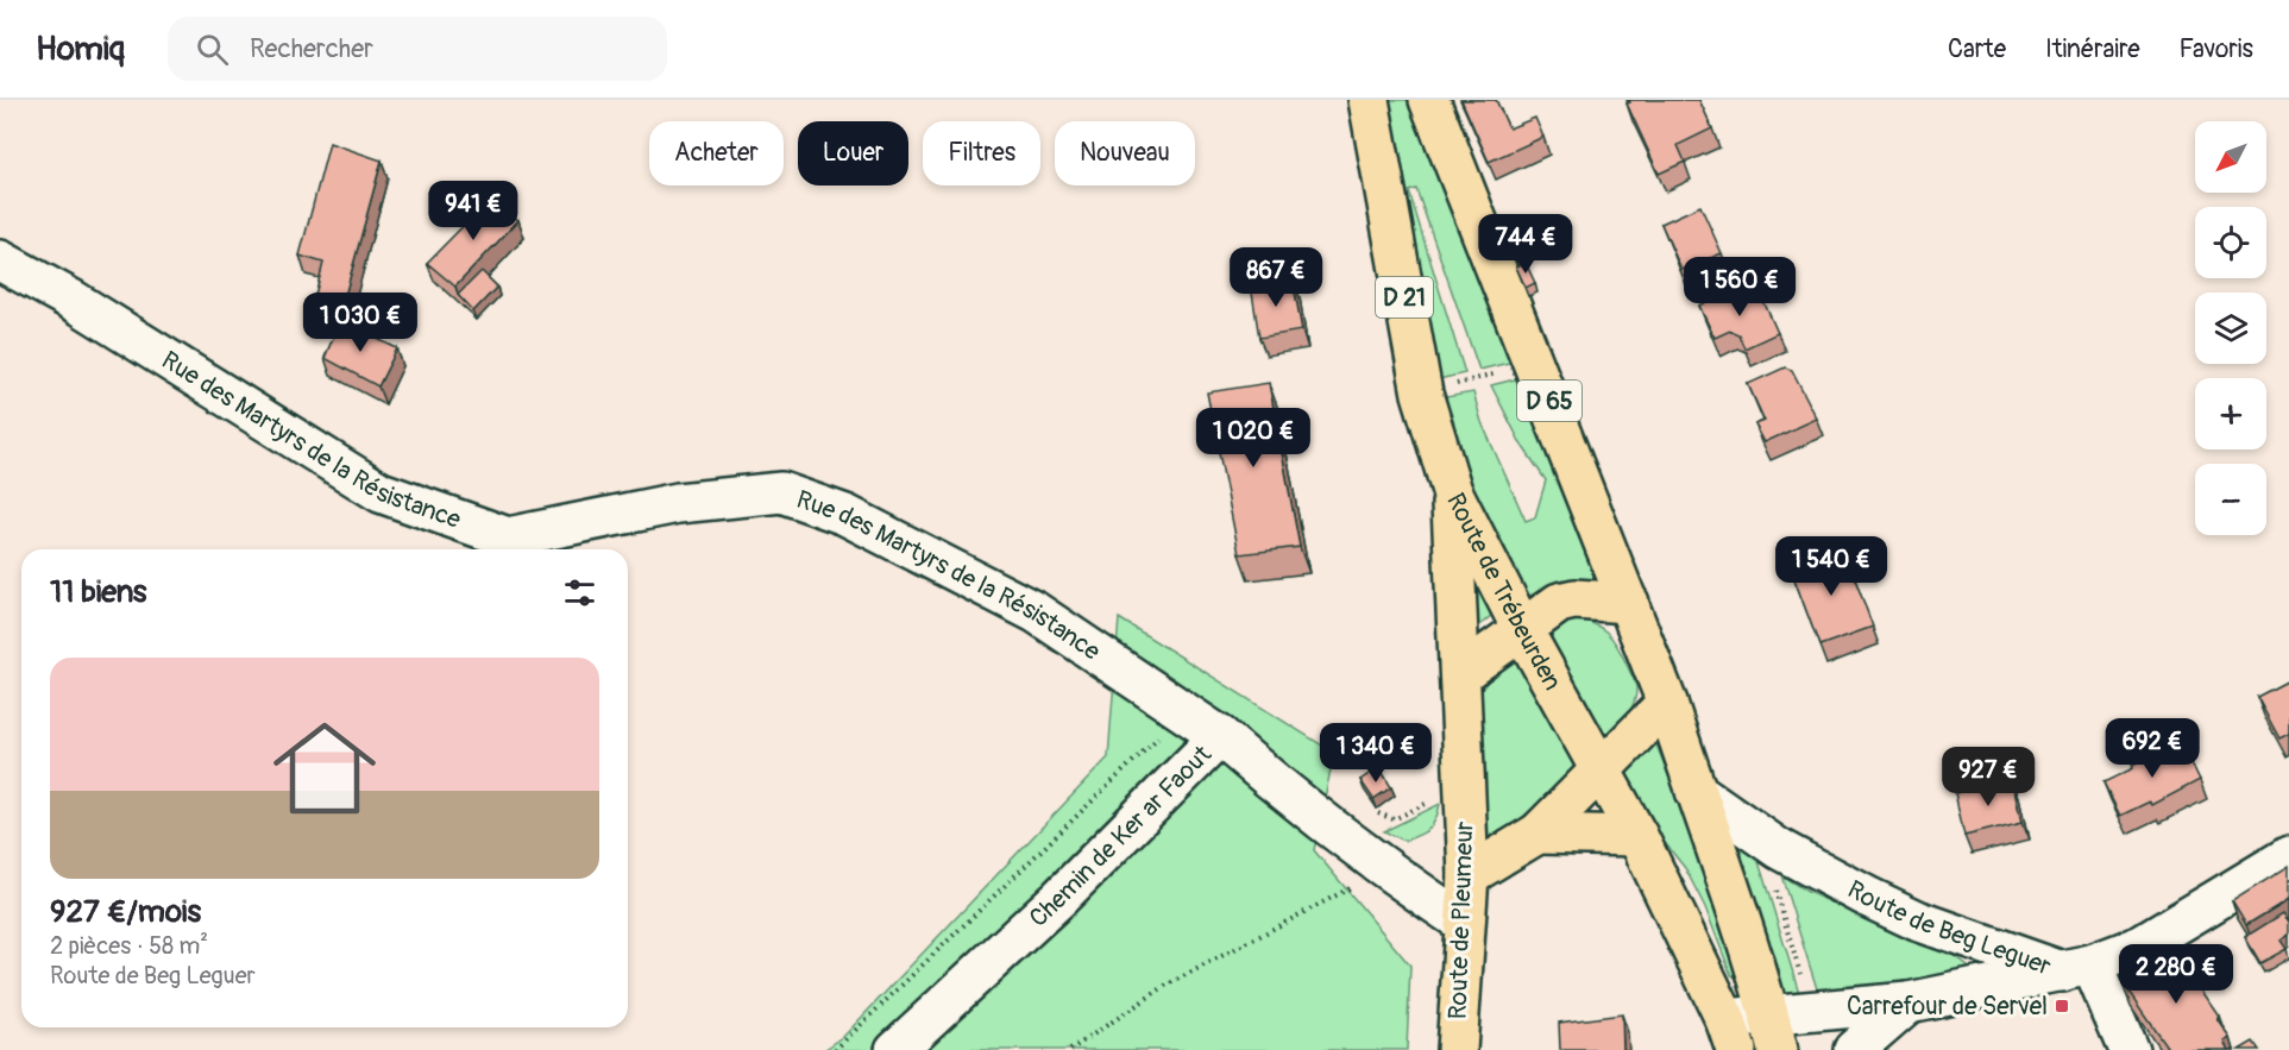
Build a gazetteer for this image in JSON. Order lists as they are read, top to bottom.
{
  "streets": {
    "main road": [
      "D 21",
      "D 65",
      "Route de Trébeurden",
      "Route de Pleumeur"
    ],
    "street": ["Rue des Martyrs de la Résistance", "Chemin de Ker ar Faout", "Route de Beg Leguer"]
  },
  "crossings": [
    ["D 65", "Route de Beg Leguer"],
    ["Rue des Martyrs de la Résistance", "Chemin de Ker ar Faout"],
    ["Route de Trébeurden", "Route de Pleumeur"],
    ["Route de Trébeurden", "Route de Beg Leguer"],
    ["Chemin de Ker ar Faout", "Route de Pleumeur"]
  ],
  "places": {
    "transit": ["Carrefour de Servel"]
  },
  "north": "bottom left",
  "page": {
    "header": "Homiq",
    "search": "Rechercher",
    "nav": ["Carte", "Itinéraire", "Favoris"],
    "map_buttons": ["+", "−"],
    "chip": [
      "Acheter",
      "Louer",
      "Filtres",
      "Nouveau"
    ],
    "price": [
      "941 €",
      "744 €",
      "867 €",
      "1 560 €",
      "1 030 €",
      "1 020 €",
      "1 540 €",
      "692 €",
      "1 340 €",
      "927 €",
      "2 280 €"
    ],
    "heading": "11 biens",
    "list": [
      {
        "name": "927 €/mois",
        "note": "2 pièces · 58 m² · Route de Beg Leguer"
      }
    ]
  }
}
